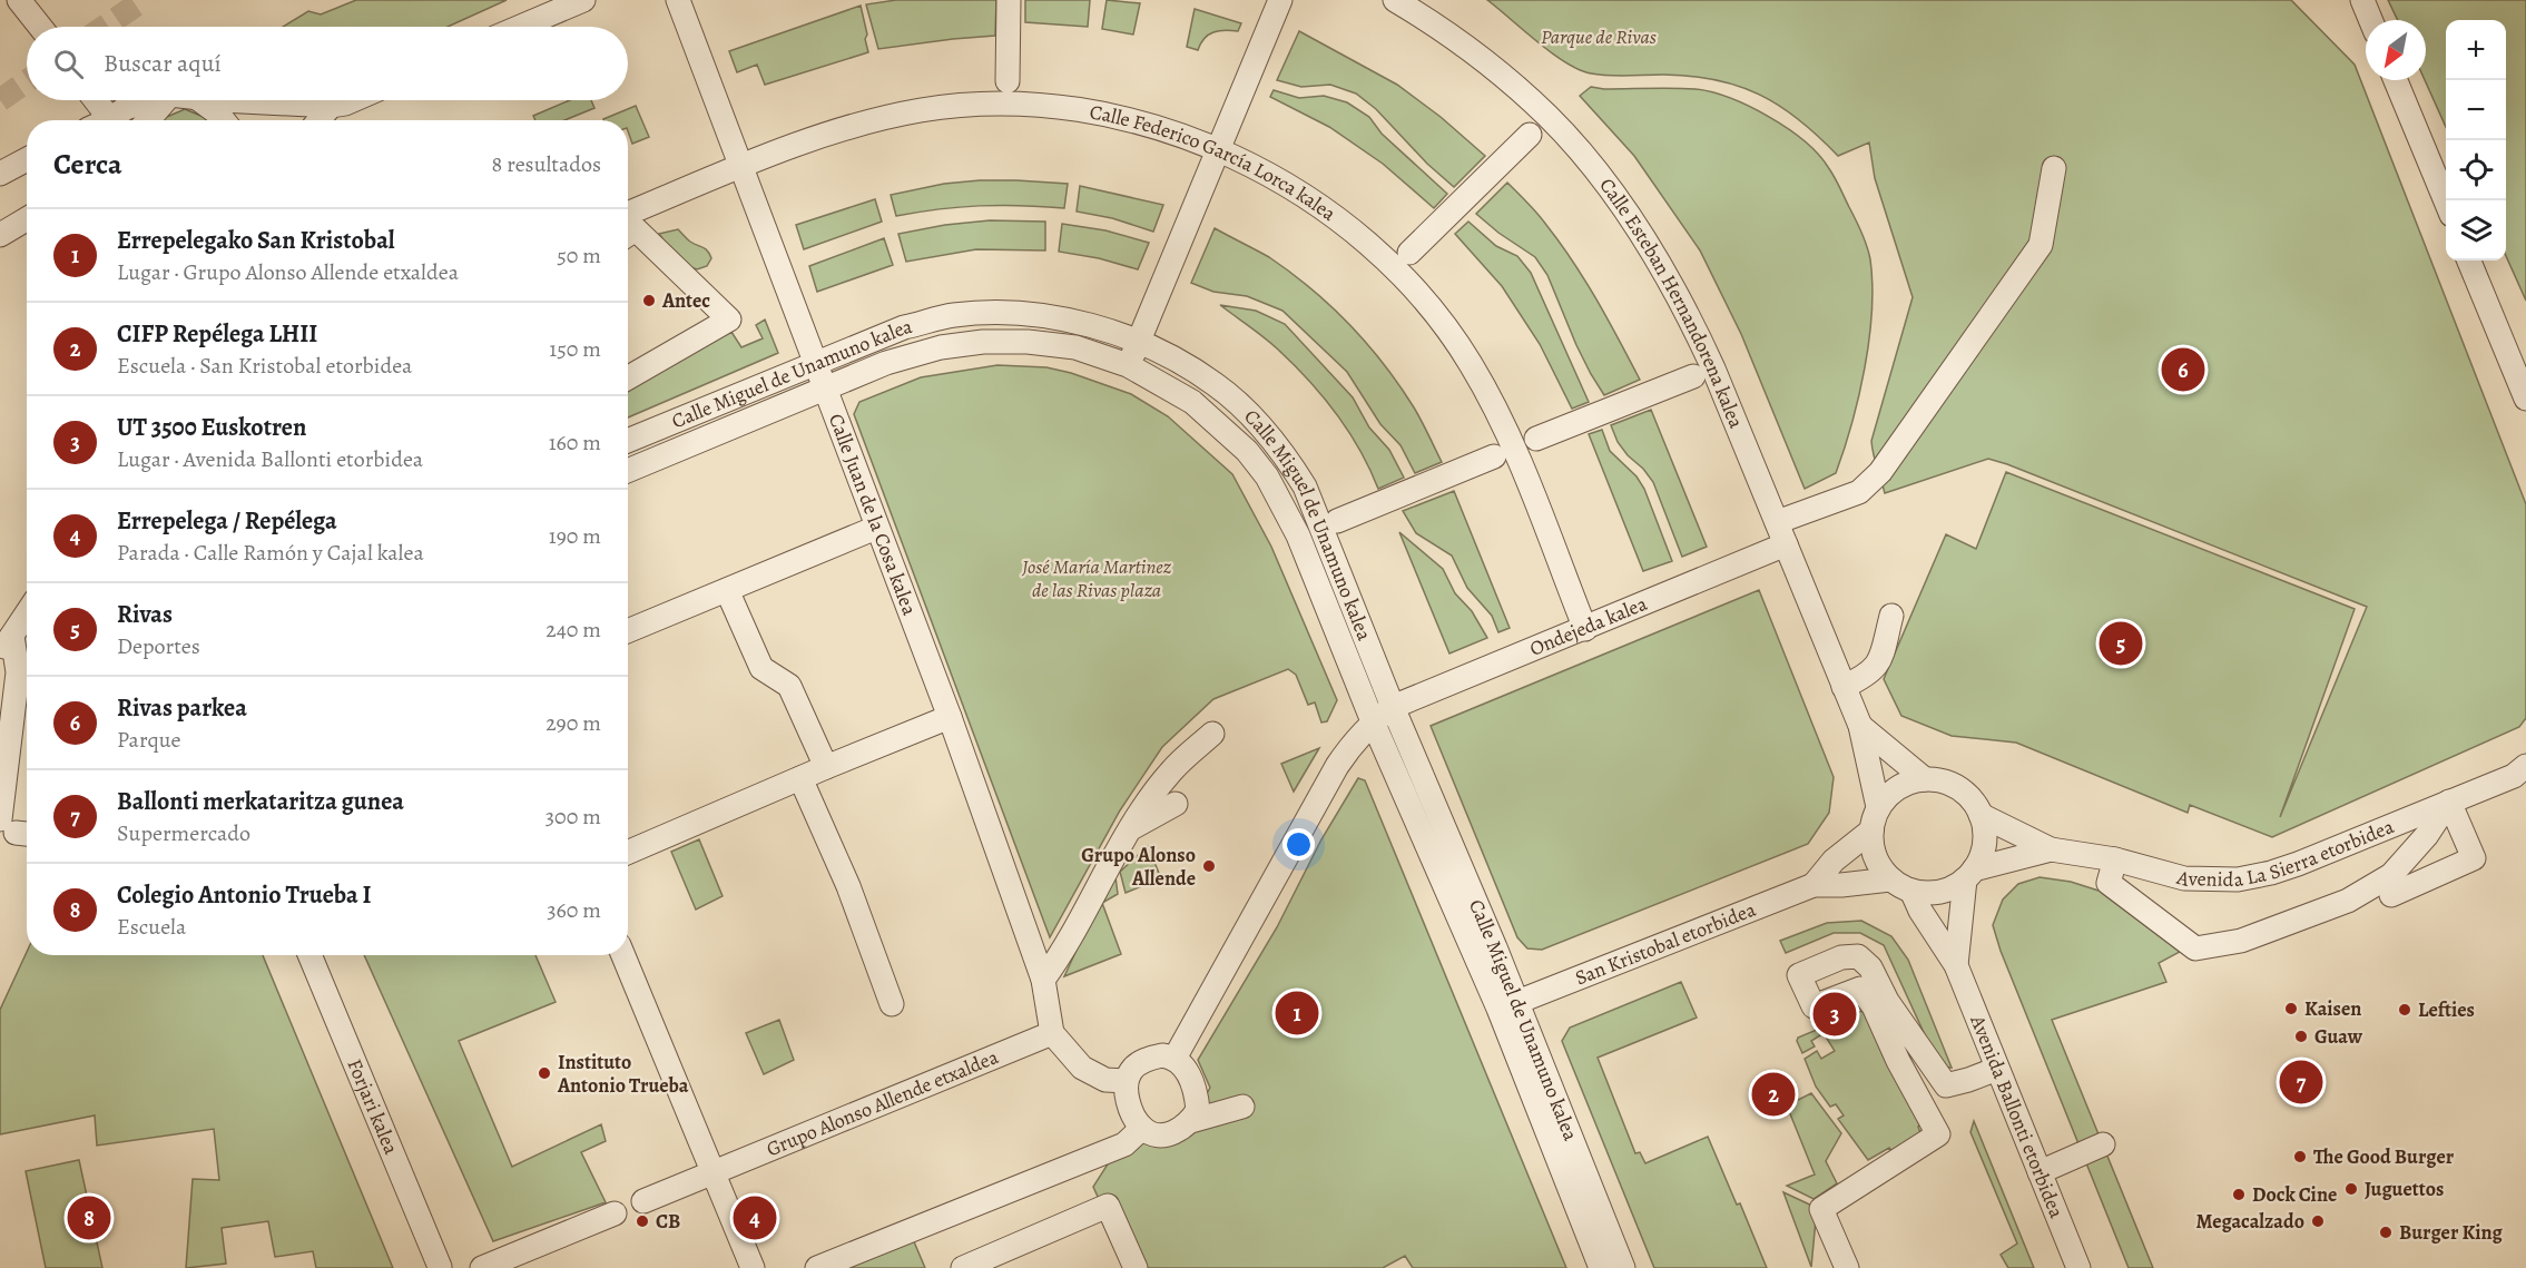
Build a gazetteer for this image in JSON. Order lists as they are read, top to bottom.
{
  "streets": {
    "street": [
      "Calle Federico García Lorca kalea",
      "Calle Esteban Hernandorena kalea",
      "Calle Miguel de Unamuno kalea",
      "Calle Juan de la Cosa kalea",
      "Ondejeda kalea",
      "Avenida La Sierra etorbidea",
      "San Kristobal etorbidea",
      "Grupo Alonso Allende etxaldea",
      "Forjari kalea",
      "Avenida Ballonti etorbidea"
    ]
  },
  "crossings": [
    ["Calle Federico García Lorca kalea", "Calle Juan de la Cosa kalea"],
    ["Calle Federico García Lorca kalea", "Ondejeda kalea"],
    ["Calle Esteban Hernandorena kalea", "Ondejeda kalea"],
    ["Calle Esteban Hernandorena kalea", "Avenida La Sierra etorbidea"],
    ["Calle Esteban Hernandorena kalea", "San Kristobal etorbidea"],
    ["Calle Esteban Hernandorena kalea", "Avenida Ballonti etorbidea"],
    ["Calle Miguel de Unamuno kalea", "Calle Juan de la Cosa kalea"],
    ["Calle Miguel de Unamuno kalea", "Ondejeda kalea"],
    ["Calle Miguel de Unamuno kalea", "San Kristobal etorbidea"],
    ["Calle Juan de la Cosa kalea", "Grupo Alonso Allende etxaldea"],
    ["Avenida La Sierra etorbidea", "San Kristobal etorbidea"],
    ["Avenida La Sierra etorbidea", "Avenida Ballonti etorbidea"],
    ["San Kristobal etorbidea", "Avenida Ballonti etorbidea"]
  ],
  "parks": ["Parque de Rivas", "José María Martinez de las Rivas plaza"],
  "places": [
    "Antec",
    "Grupo Alonso Allende",
    "Kaisen",
    "Lefties",
    "Guaw",
    "Instituto Antonio Trueba",
    "The Good Burger",
    "Juguettos",
    "Dock Cine",
    "CB",
    "Megacalzado",
    "Burger King"
  ],
  "north": "bottom left",
  "page": {
    "map_buttons": ["+", "−"],
    "search": "Buscar aquí",
    "heading": ["Cerca", "8 resultados"],
    "list": [
      {
        "mark": "1",
        "name": "Errepelegako San Kristobal",
        "note": "Lugar · Grupo Alonso Allende etxaldea",
        "value": "50 m"
      },
      {
        "mark": "2",
        "name": "CIFP Repélega LHII",
        "note": "Escuela · San Kristobal etorbidea",
        "value": "150 m"
      },
      {
        "mark": "3",
        "name": "UT 3500 Euskotren",
        "note": "Lugar · Avenida Ballonti etorbidea",
        "value": "160 m"
      },
      {
        "mark": "4",
        "name": "Errepelega / Repélega",
        "note": "Parada · Calle Ramón y Cajal kalea",
        "value": "190 m"
      },
      {
        "mark": "5",
        "name": "Rivas",
        "note": "Deportes",
        "value": "240 m"
      },
      {
        "mark": "6",
        "name": "Rivas parkea",
        "note": "Parque",
        "value": "290 m"
      },
      {
        "mark": "7",
        "name": "Ballonti merkataritza gunea",
        "note": "Supermercado",
        "value": "300 m"
      },
      {
        "mark": "8",
        "name": "Colegio Antonio Trueba I",
        "note": "Escuela",
        "value": "360 m"
      }
    ],
    "pins": [
      "6",
      "5",
      "1",
      "3",
      "7",
      "2",
      "4",
      "8"
    ]
  }
}
